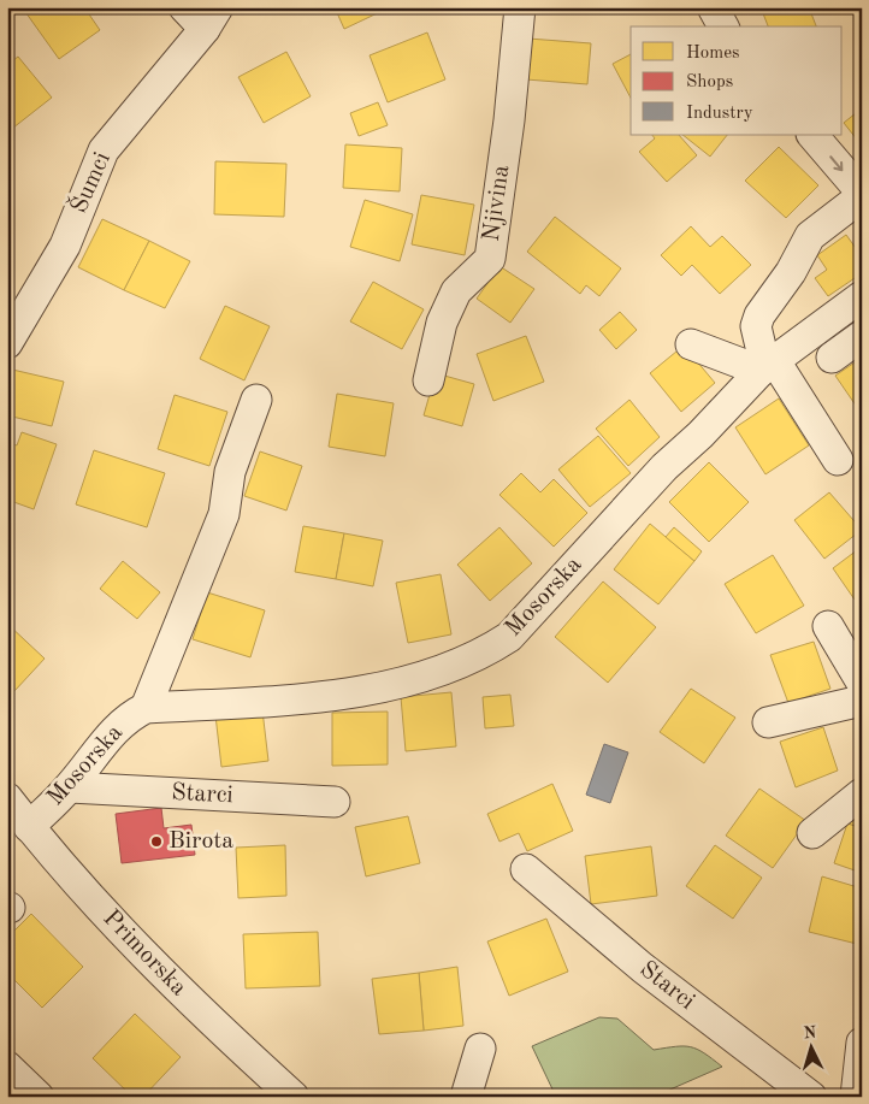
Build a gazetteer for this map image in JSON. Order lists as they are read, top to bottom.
{
  "streets": {
    "street": [
      "Šumci",
      "Njivina",
      "Mosorska",
      "Starci",
      "Primorska"
    ]
  },
  "crossings": [
    ["Mosorska", "Starci"],
    ["Mosorska", "Primorska"]
  ],
  "places": ["Birota"],
  "legend": ["Homes", "Shops", "Industry"],
  "north": "top"
}
